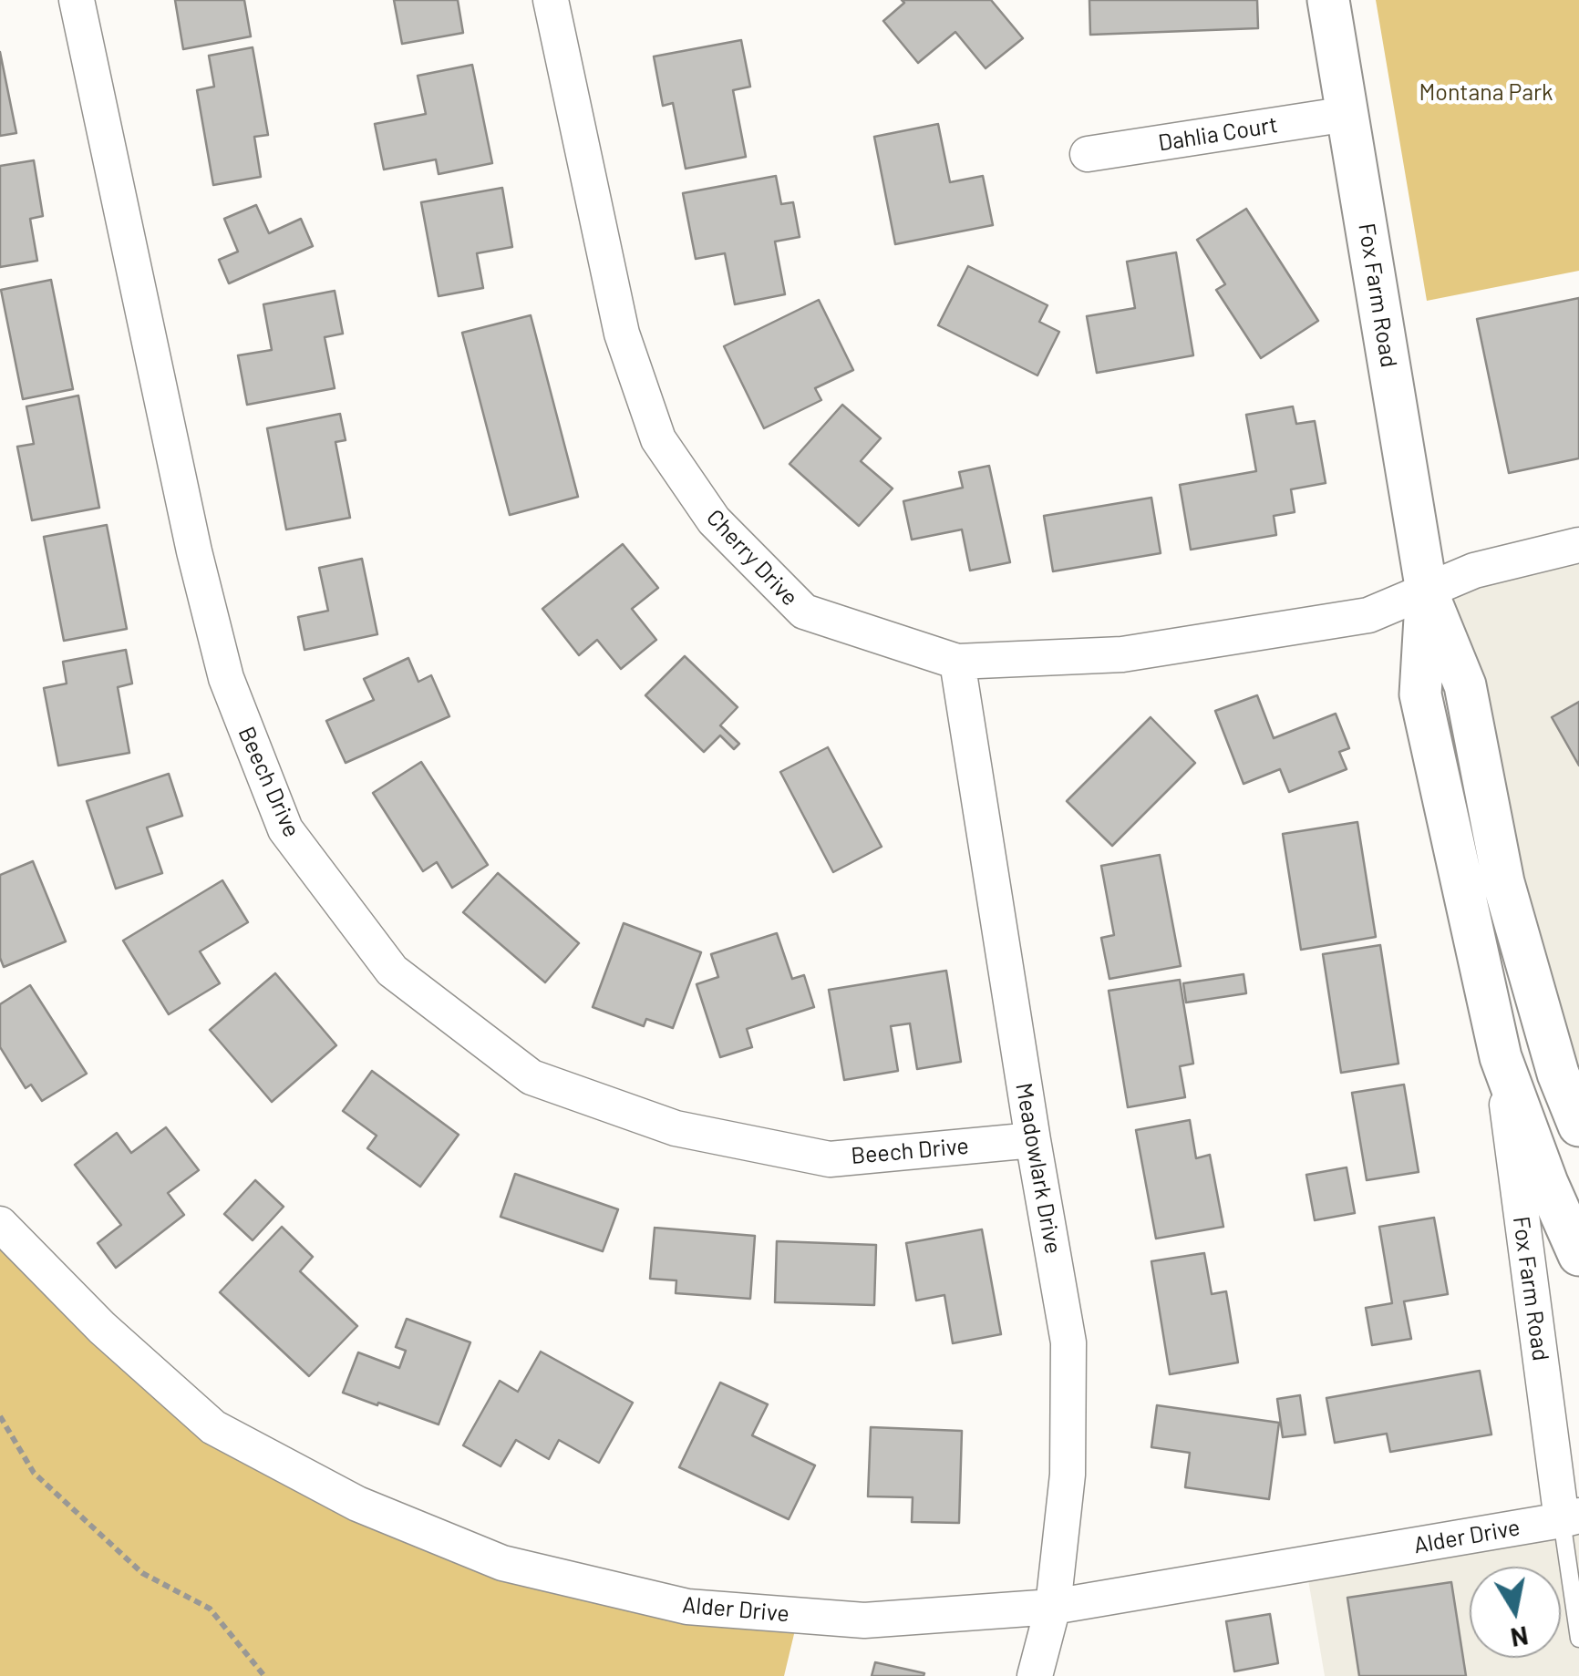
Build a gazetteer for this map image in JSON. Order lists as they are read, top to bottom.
{
  "streets": {
    "street": [
      "Dahlia Court",
      "Fox Farm Road",
      "Cherry Drive",
      "Beech Drive",
      "Meadowlark Drive",
      "Alder Drive"
    ]
  },
  "crossings": [
    ["Dahlia Court", "Fox Farm Road"],
    ["Fox Farm Road", "Cherry Drive"],
    ["Fox Farm Road", "Alder Drive"],
    ["Cherry Drive", "Meadowlark Drive"],
    ["Beech Drive", "Meadowlark Drive"],
    ["Meadowlark Drive", "Alder Drive"]
  ],
  "parks": ["Montana Park"],
  "north": "bottom"
}
